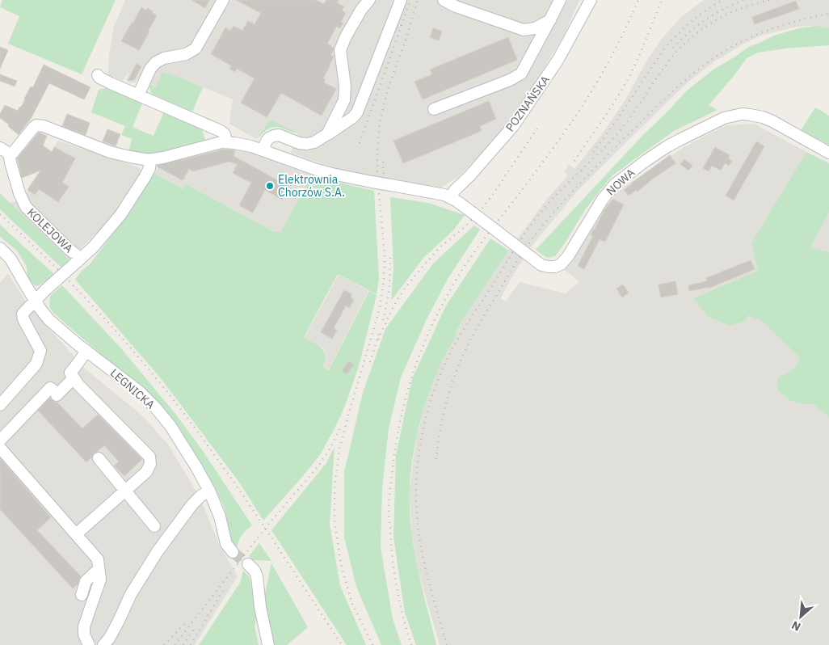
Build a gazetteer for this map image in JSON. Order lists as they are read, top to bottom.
{
  "streets": {
    "street": [
      "POZNAŃSKA",
      "NOWA",
      "KOLEJOWA",
      "LEGNICKA"
    ]
  },
  "crossings": [
    ["POZNAŃSKA", "NOWA"]
  ],
  "places": ["Elektrownia Chorzów S.A."],
  "north": "bottom left"
}
